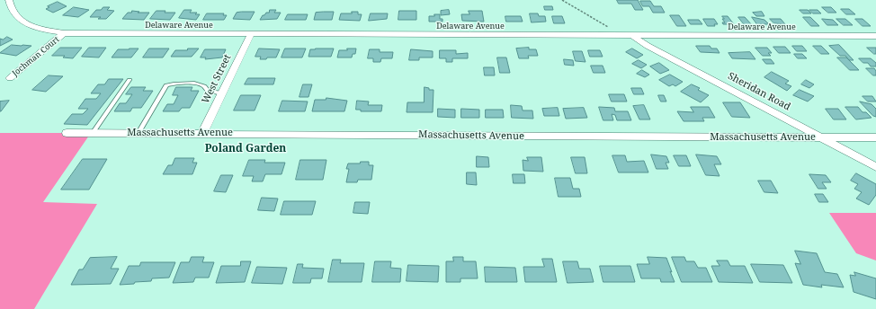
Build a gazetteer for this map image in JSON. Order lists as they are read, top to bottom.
{
  "streets": {
    "street": [
      "Delaware Avenue",
      "Jochman Court",
      "West Street",
      "Sheridan Road",
      "Massachusetts Avenue"
    ]
  },
  "crossings": [
    ["Delaware Avenue", "Jochman Court"],
    ["Delaware Avenue", "West Street"],
    ["Delaware Avenue", "Sheridan Road"],
    ["West Street", "Massachusetts Avenue"],
    ["Sheridan Road", "Massachusetts Avenue"]
  ],
  "districts": ["Poland Garden"]
}
